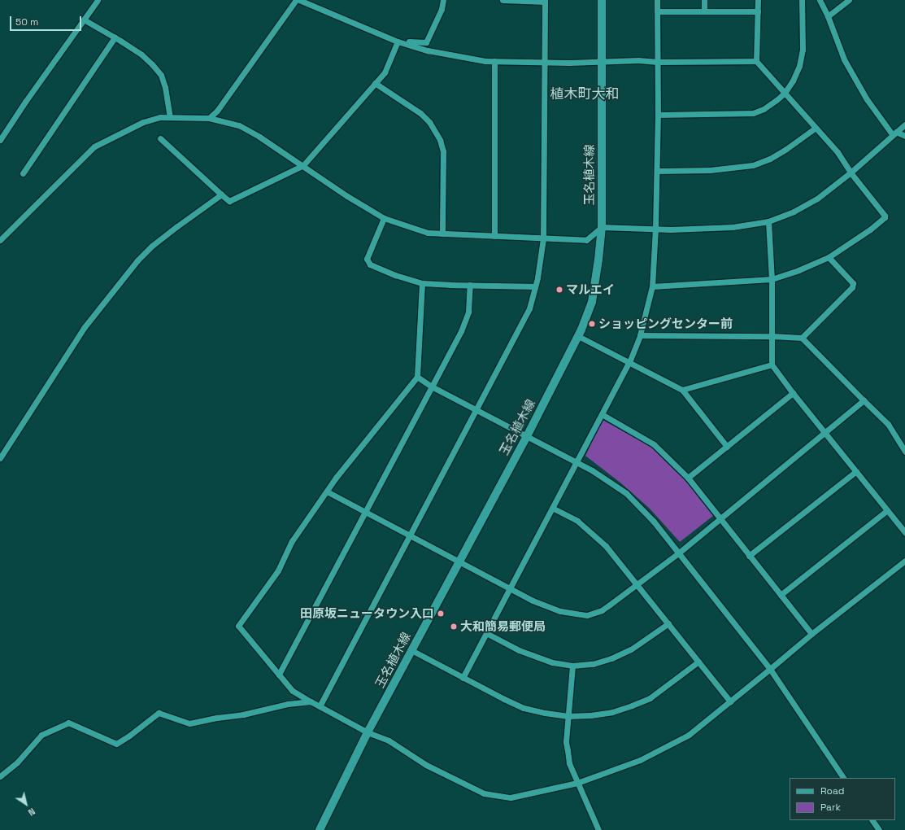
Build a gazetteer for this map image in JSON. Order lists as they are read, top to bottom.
{
  "streets": {
    "main road": ["玉名植木線"]
  },
  "districts": ["植木町大和"],
  "places": [
    "マルエイ",
    "ショッピングセンター前",
    "田原坂ニュータウン入口",
    "大和簡易郵便局"
  ],
  "legend": ["Road", "Park"],
  "scale_bar": "50 m",
  "north": "bottom right"
}
